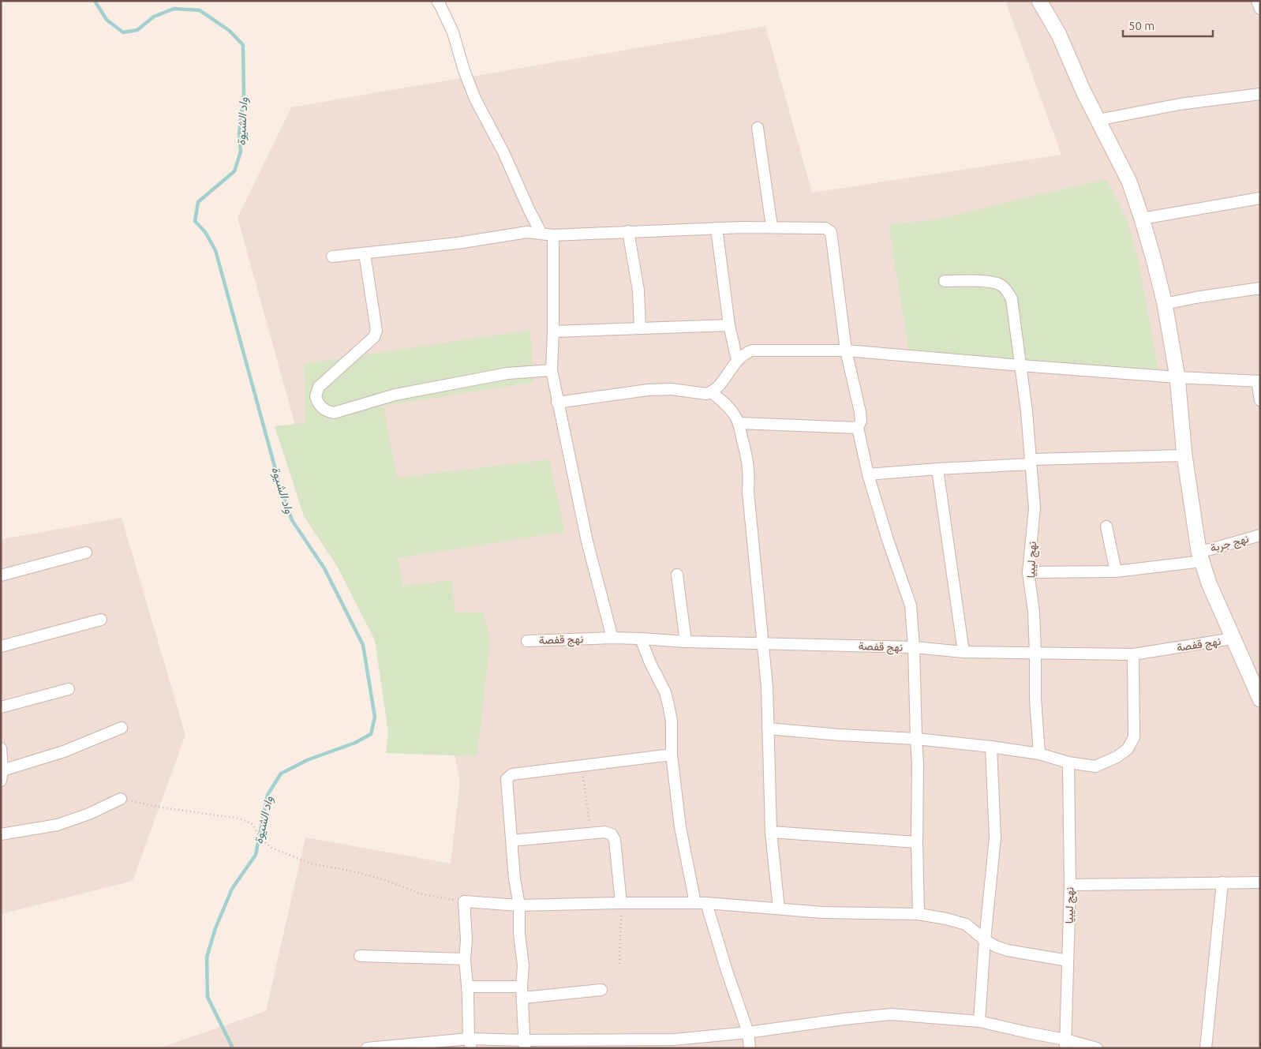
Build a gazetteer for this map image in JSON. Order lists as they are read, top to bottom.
{
  "streets": {
    "street": ["نهج جربة", "نهج ليبيا", "نهج قفصة"]
  },
  "crossings": [
    ["نهج جربة", "نهج ليبيا"],
    ["نهج ليبيا", "نهج قفصة"]
  ],
  "water": ["واد الشيوة"],
  "scale_bar": "50 m"
}
